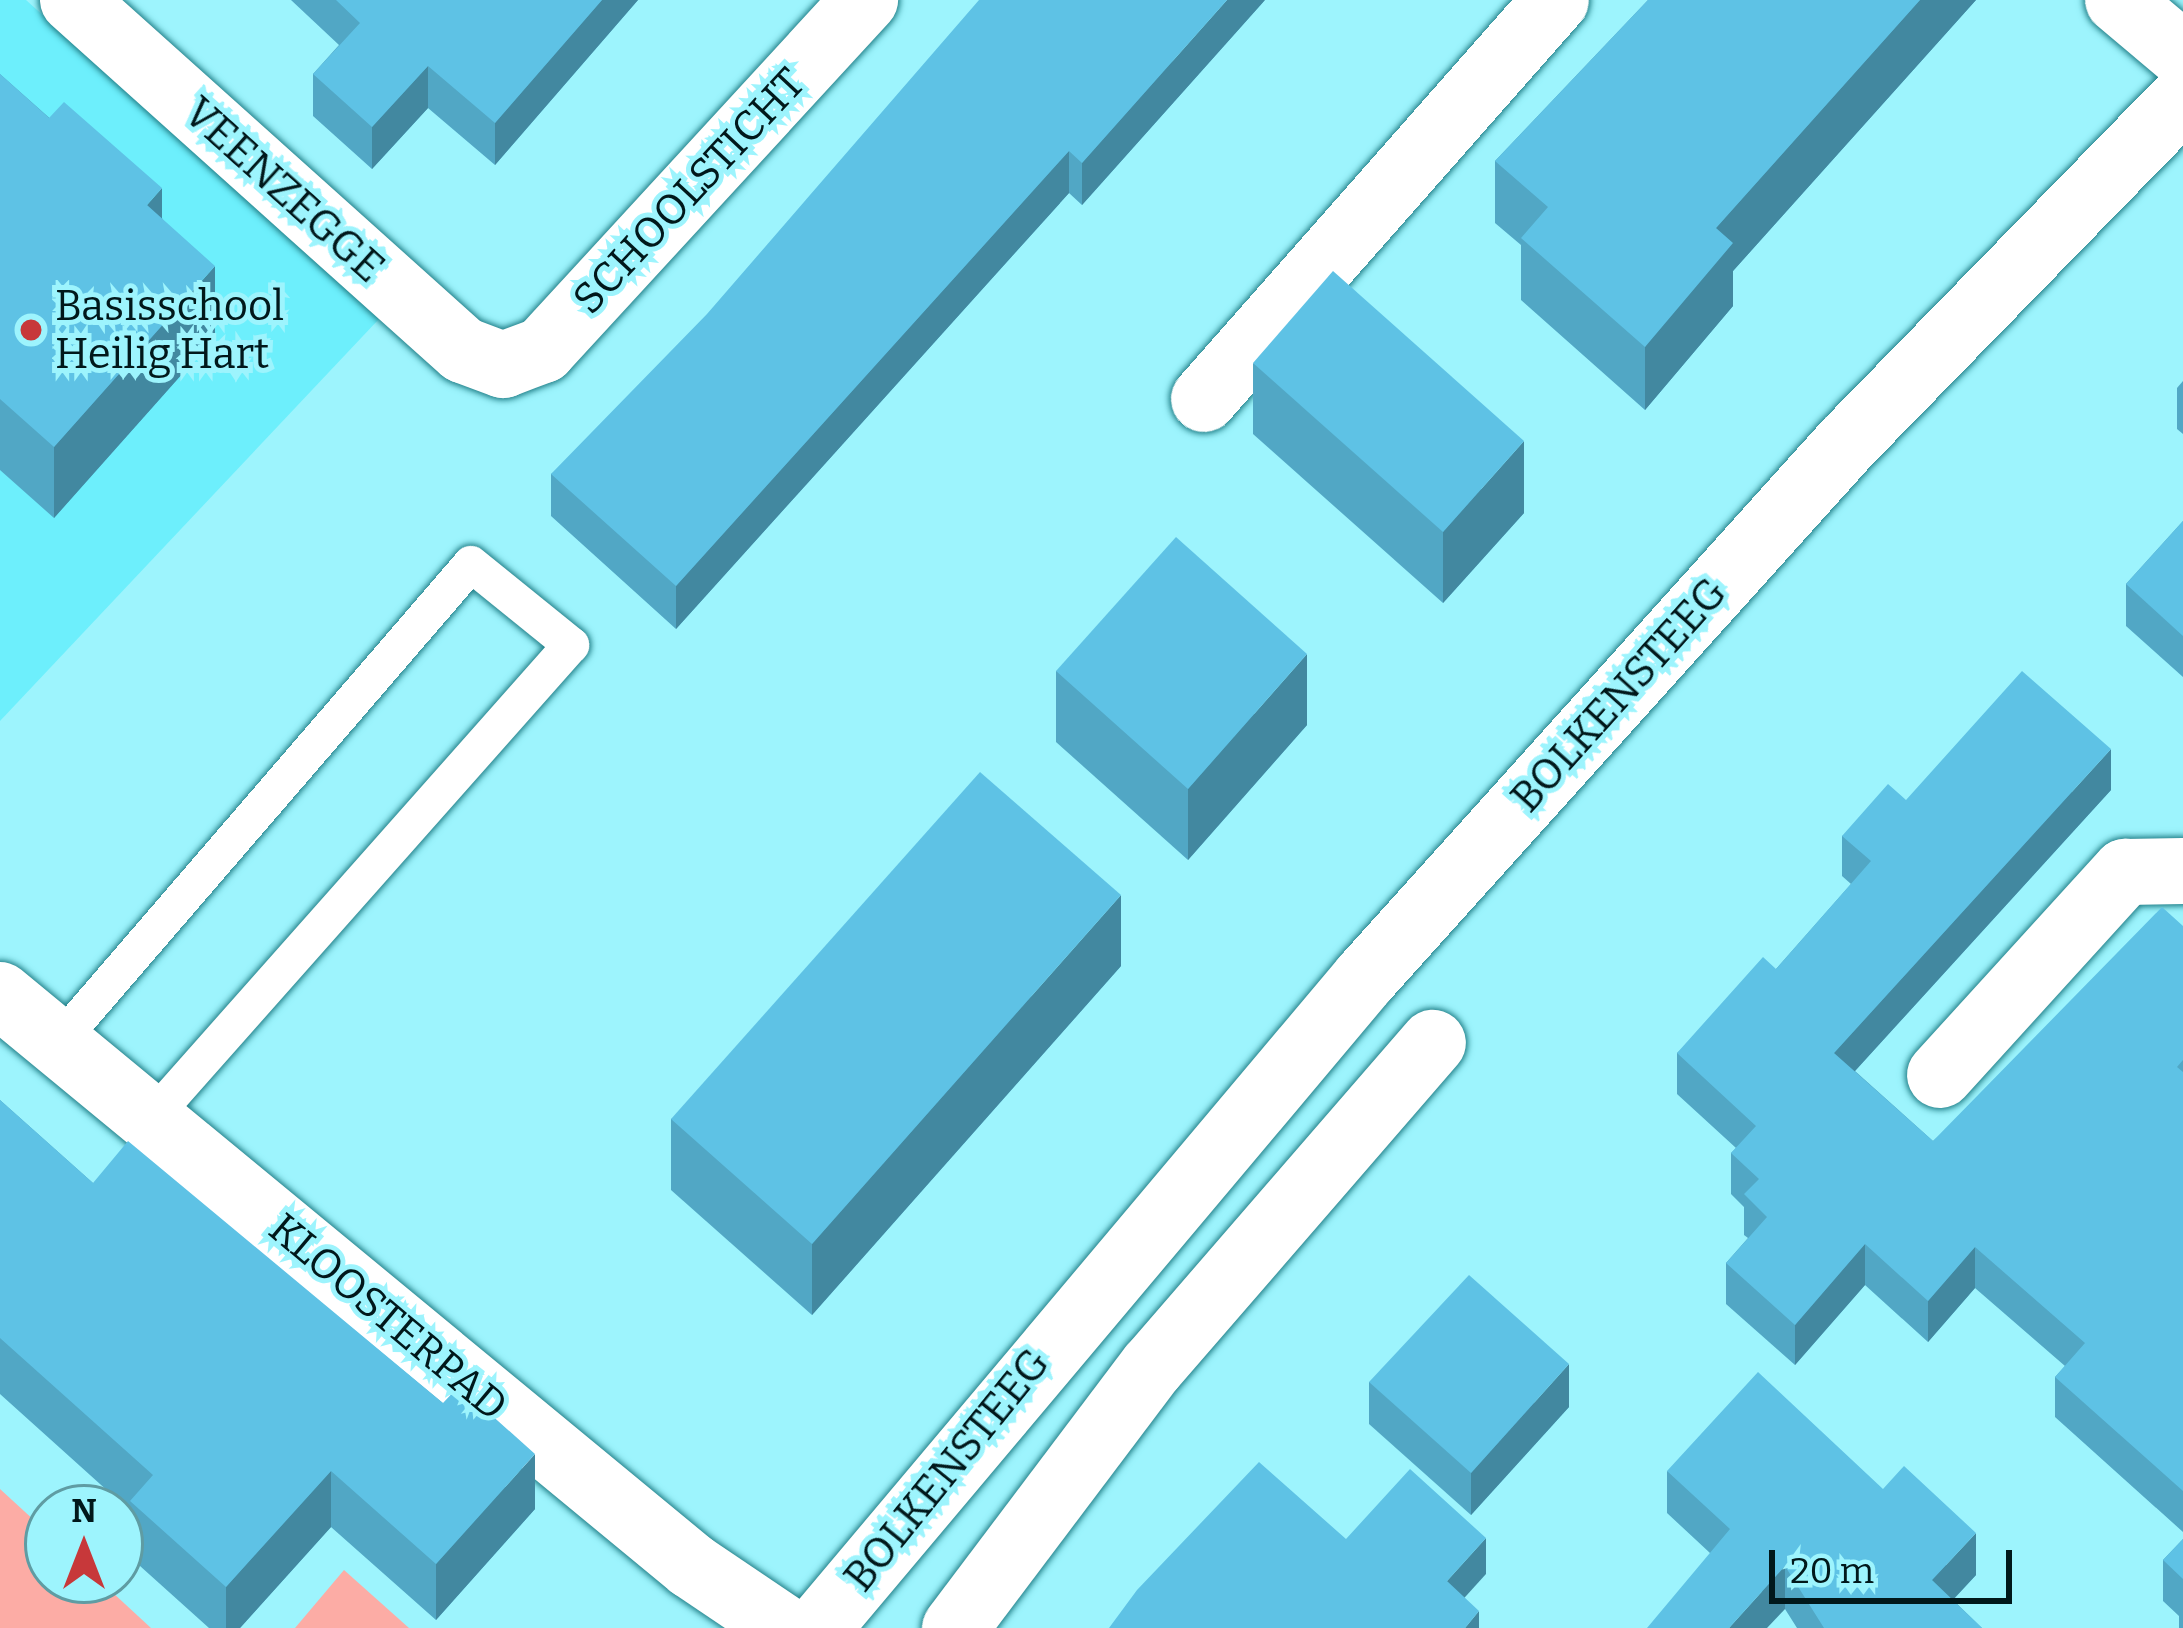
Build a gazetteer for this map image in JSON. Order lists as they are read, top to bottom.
{
  "streets": {
    "street": [
      "VEENZEGGE",
      "SCHOOLSTICHT",
      "BOLKENSTEEG",
      "KLOOSTERPAD"
    ]
  },
  "crossings": [
    ["VEENZEGGE", "SCHOOLSTICHT"]
  ],
  "places": ["Basisschool Heilig Hart"],
  "scale_bar": "20 m",
  "north": "top"
}
